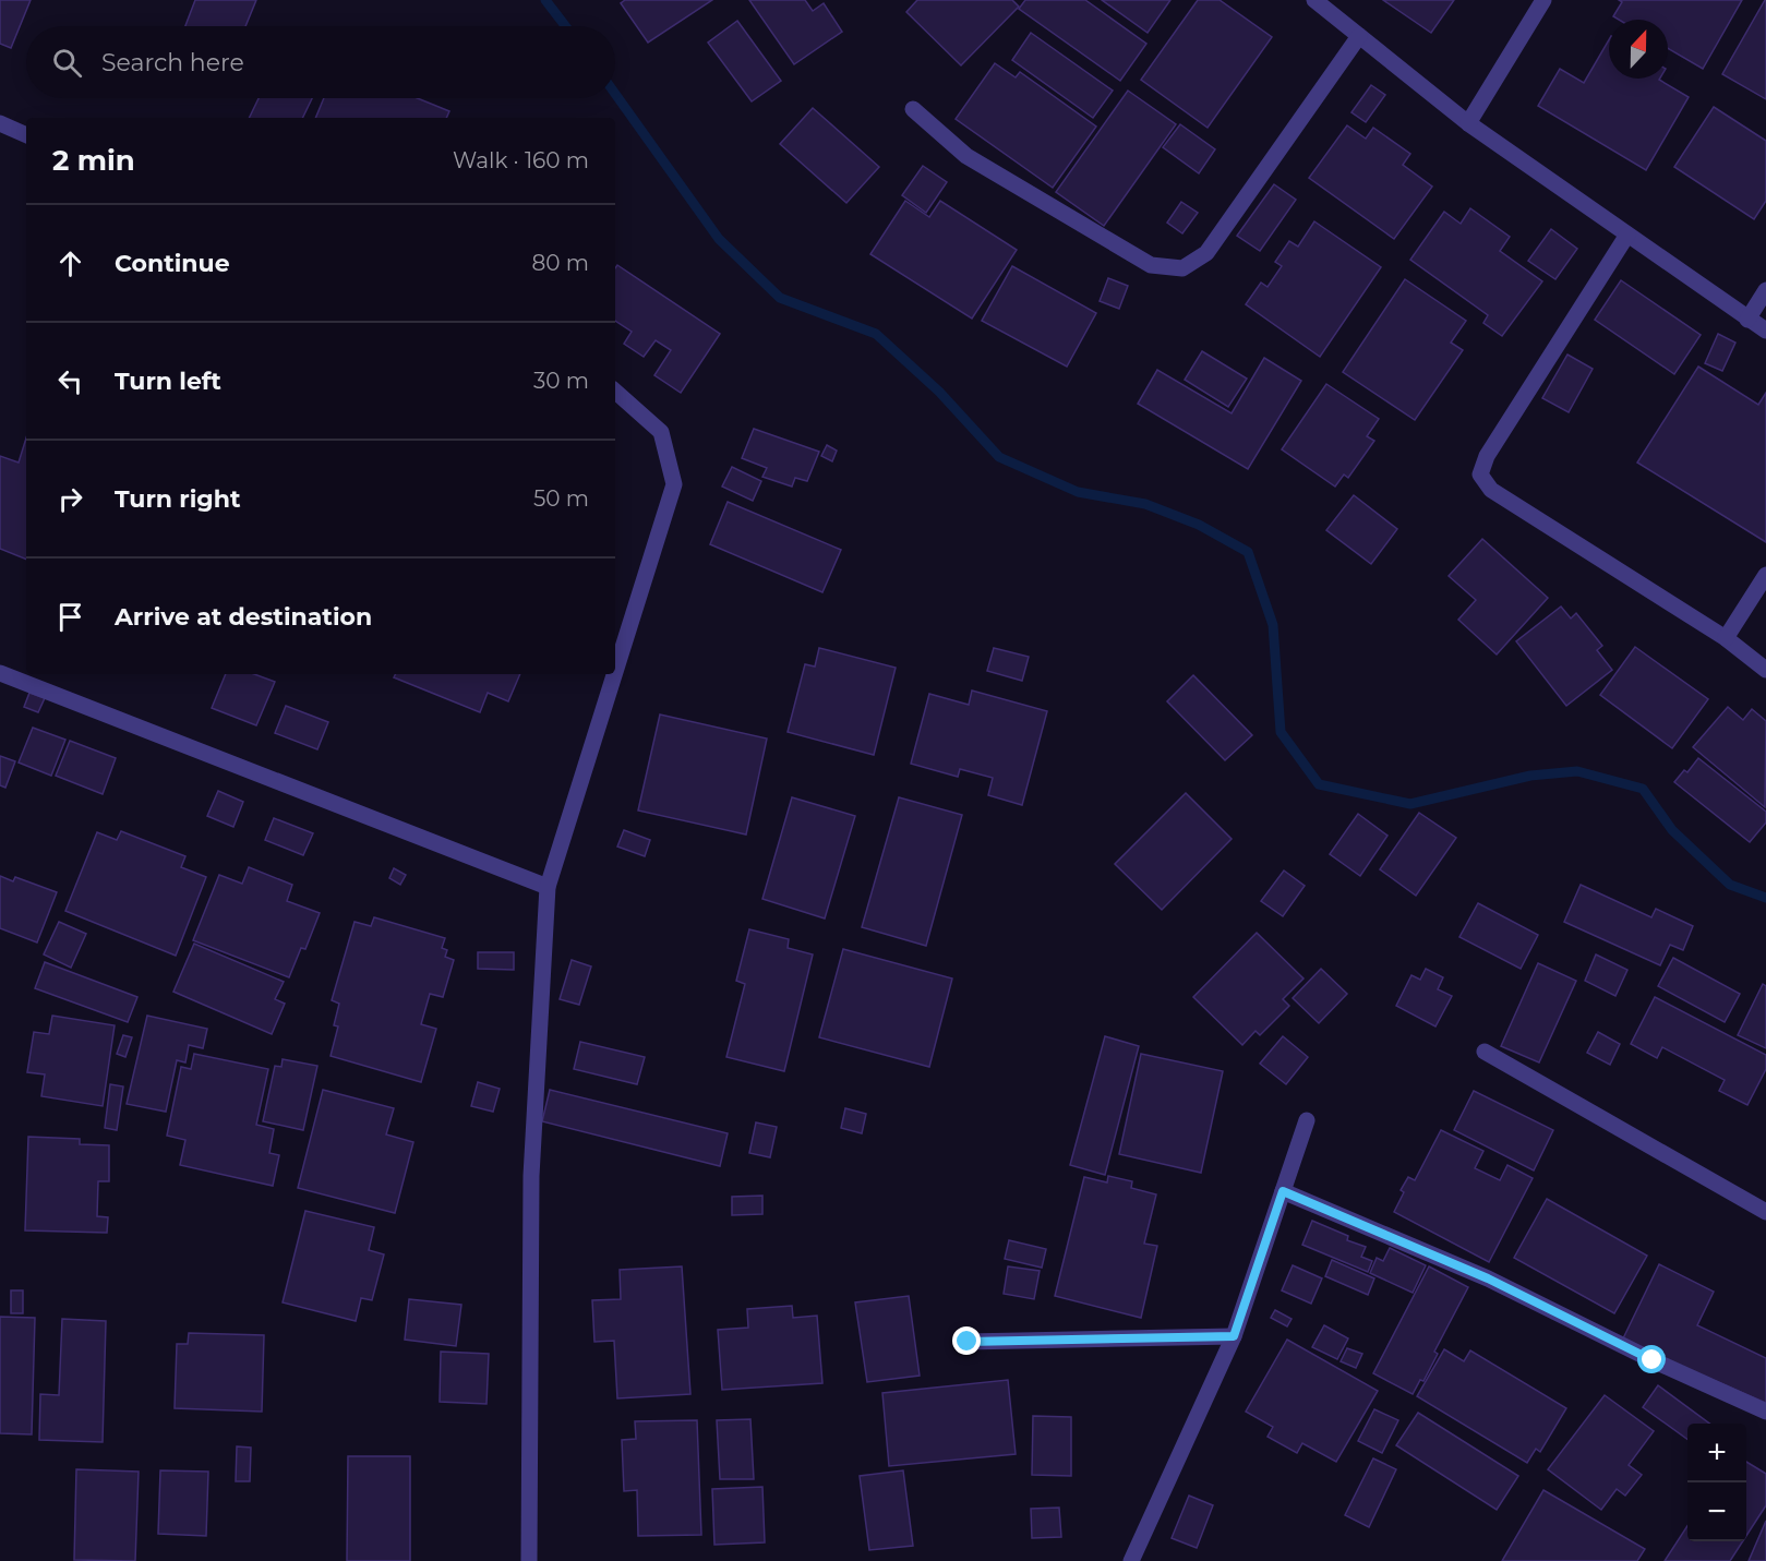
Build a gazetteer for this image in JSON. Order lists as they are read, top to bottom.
{
  "north": "top",
  "page": {
    "search": "Search here",
    "heading": ["2 min", "Walk · 160 m"],
    "list": [
      ["Continue", "80 m"],
      ["Turn left", "30 m"],
      ["Turn right", "50 m"],
      "Arrive at destination"
    ],
    "map_buttons": ["+", "−"]
  }
}
